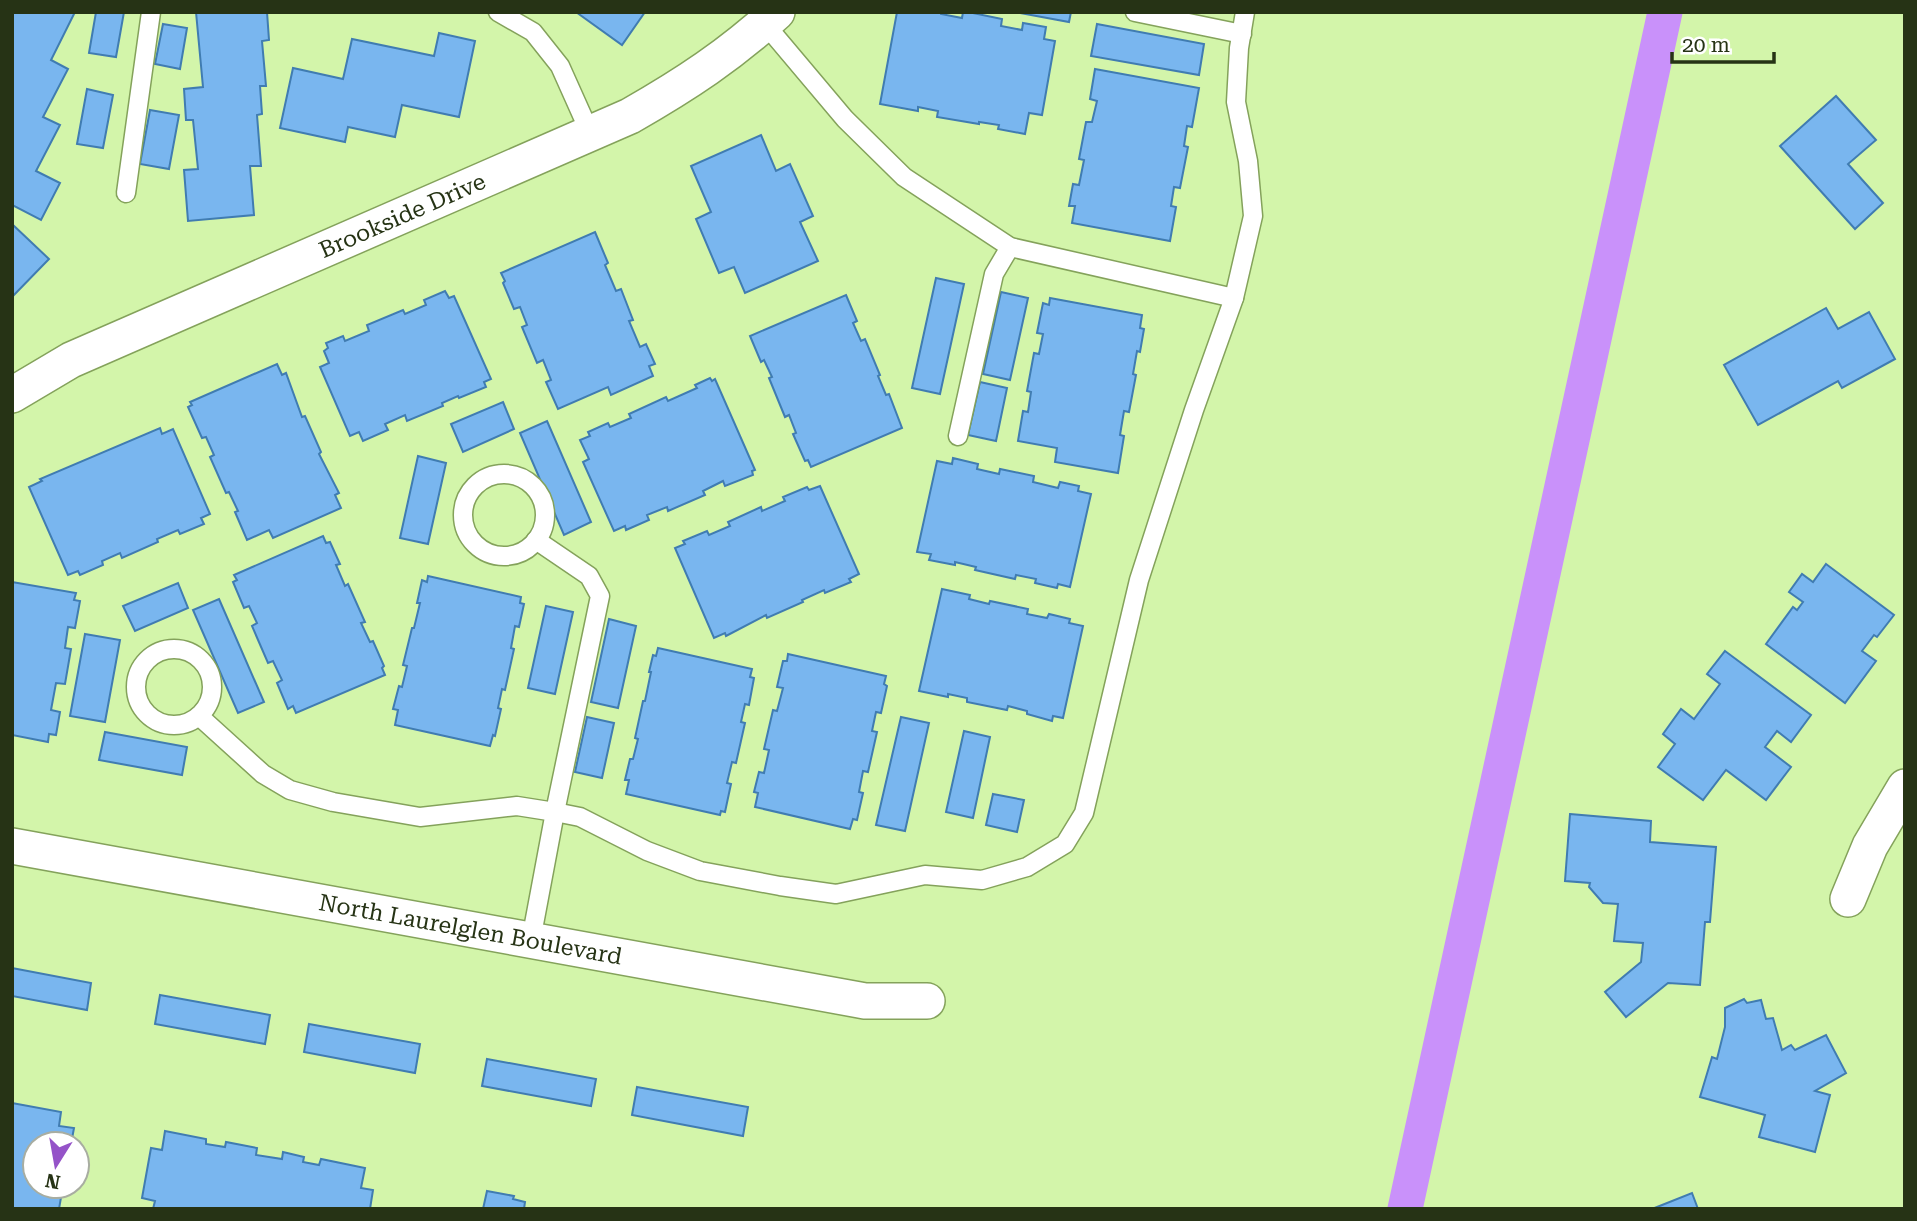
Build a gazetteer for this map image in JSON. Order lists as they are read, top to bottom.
{
  "streets": {
    "street": ["Brookside Drive", "North Laurelglen Boulevard"]
  },
  "scale_bar": "20 m",
  "north": "bottom"
}
